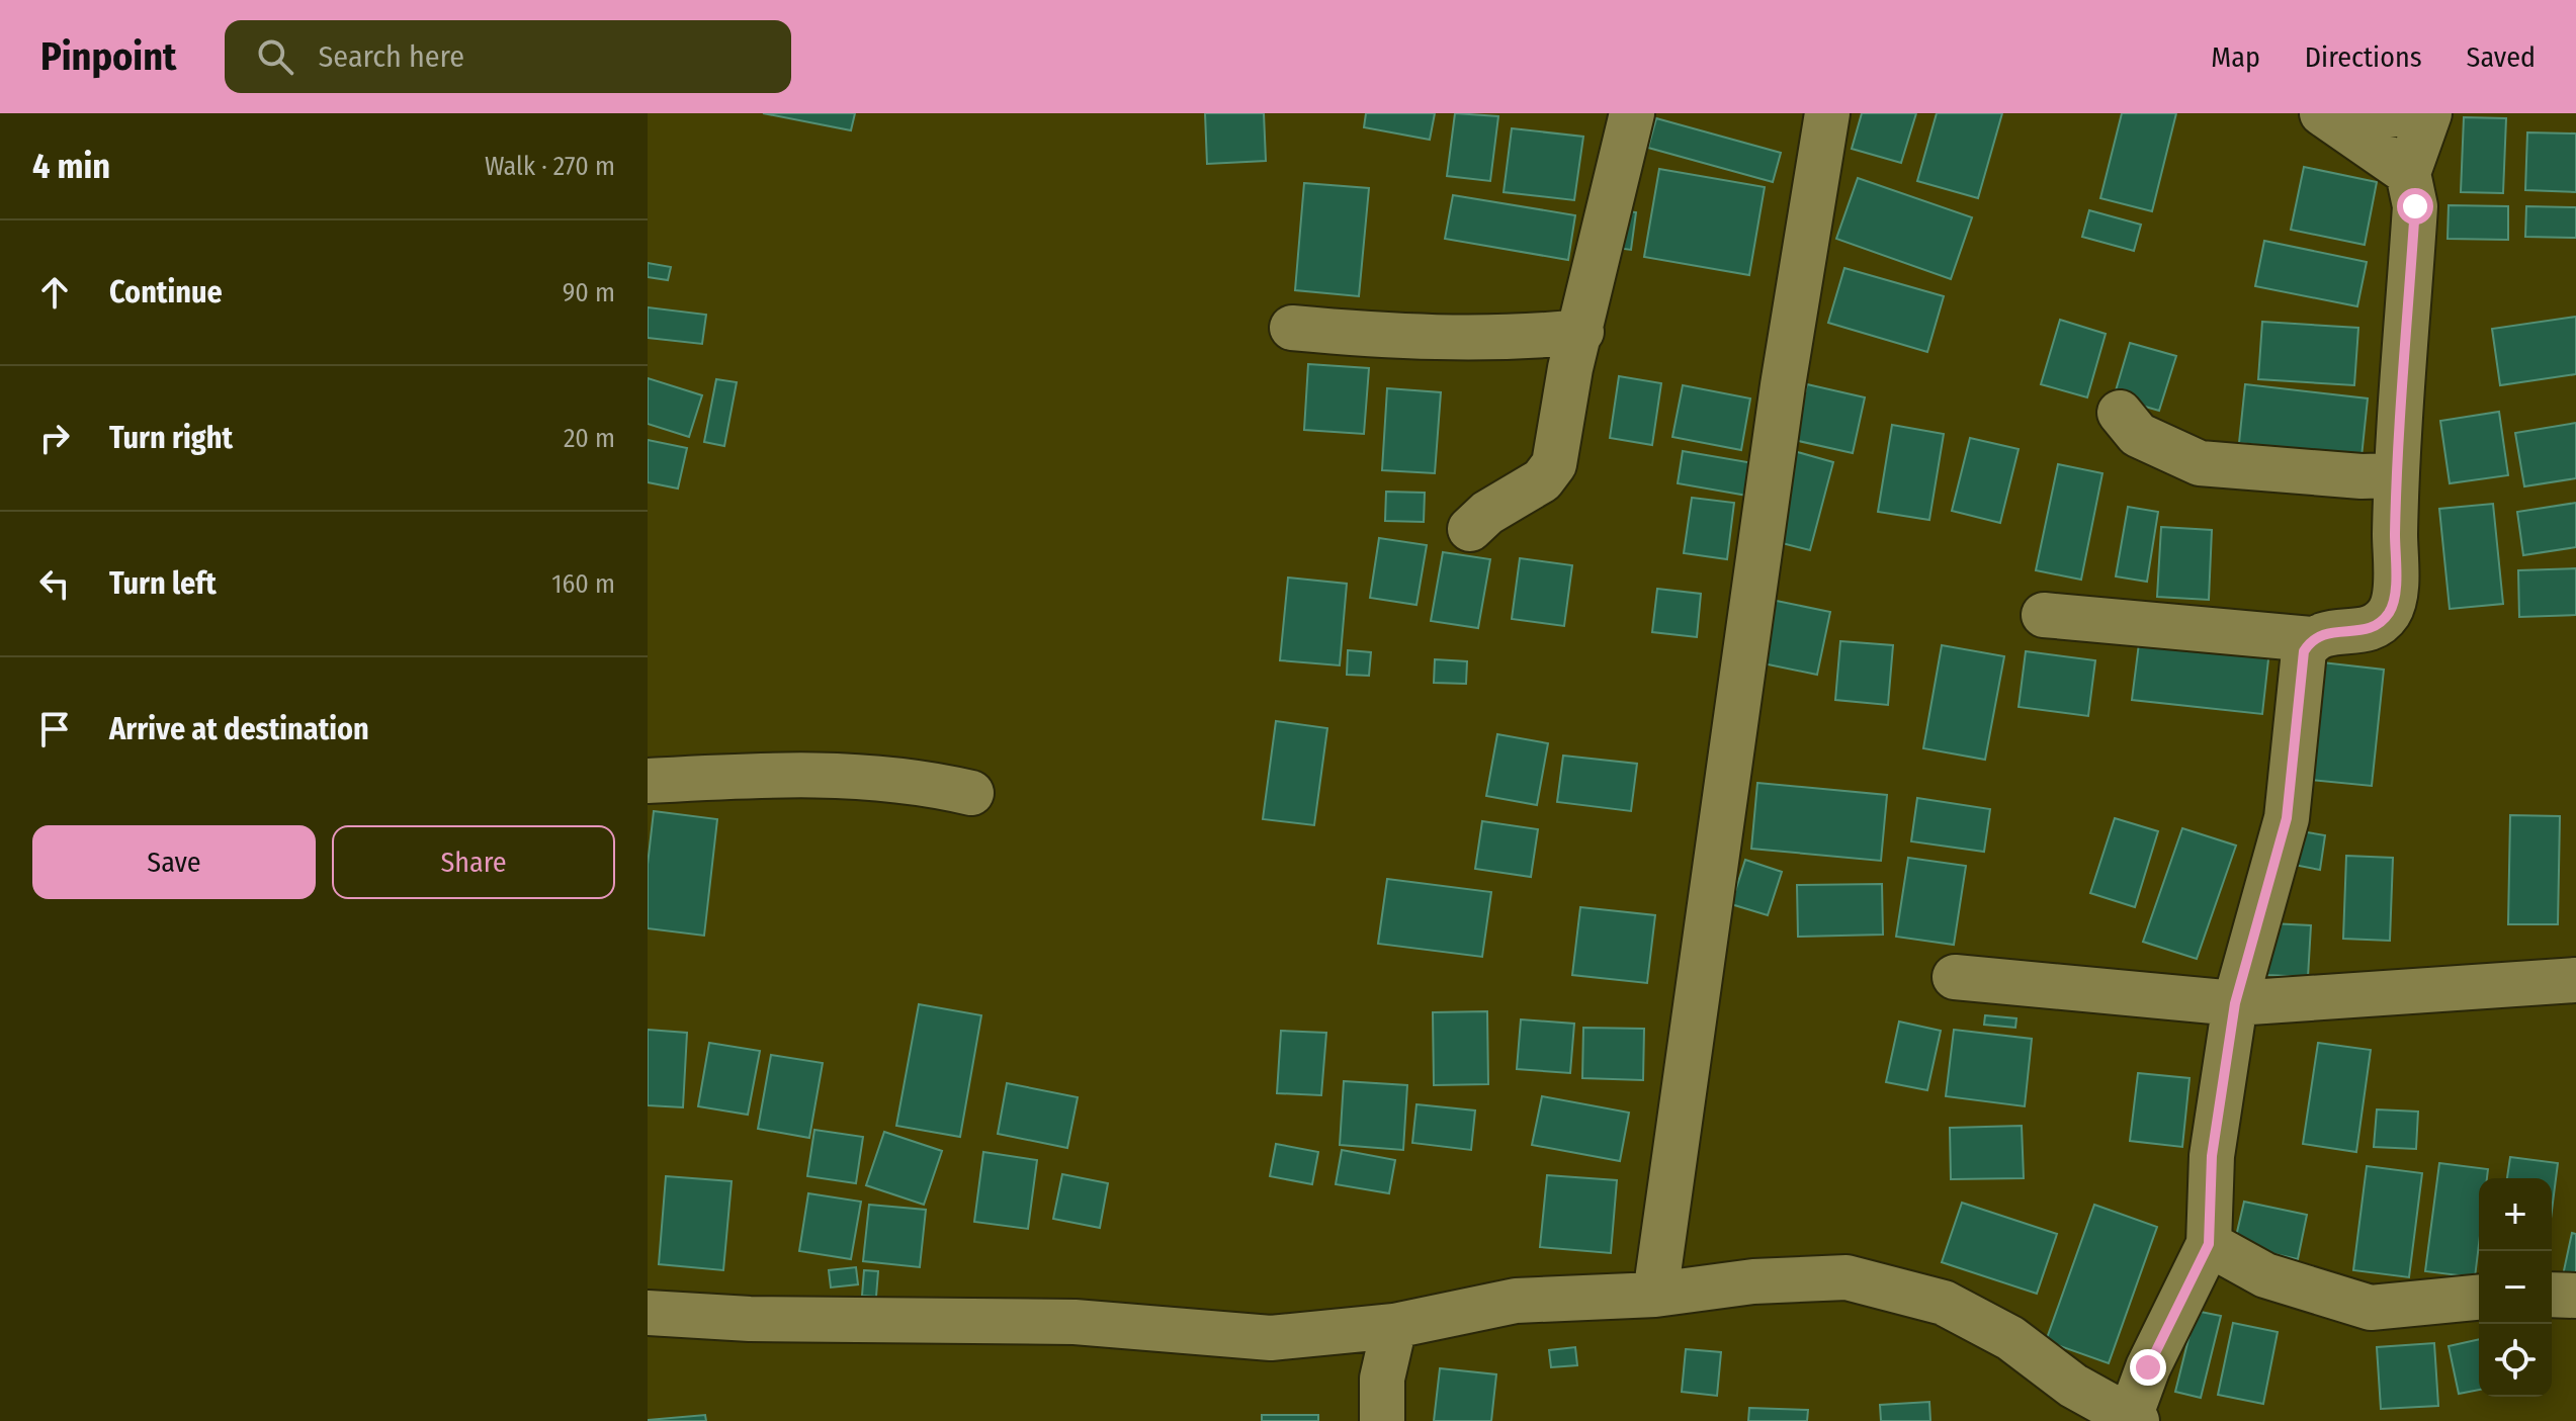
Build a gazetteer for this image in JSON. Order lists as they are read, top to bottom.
{
  "page": {
    "header": "Pinpoint",
    "search": "Search here",
    "nav": ["Map", "Directions", "Saved"],
    "heading": ["4 min", "Walk · 270 m"],
    "list": [
      ["Continue", "90 m"],
      ["Turn right", "20 m"],
      ["Turn left", "160 m"],
      "Arrive at destination"
    ],
    "buttons": ["Save", "Share"],
    "map_buttons": ["+", "−"]
  }
}
